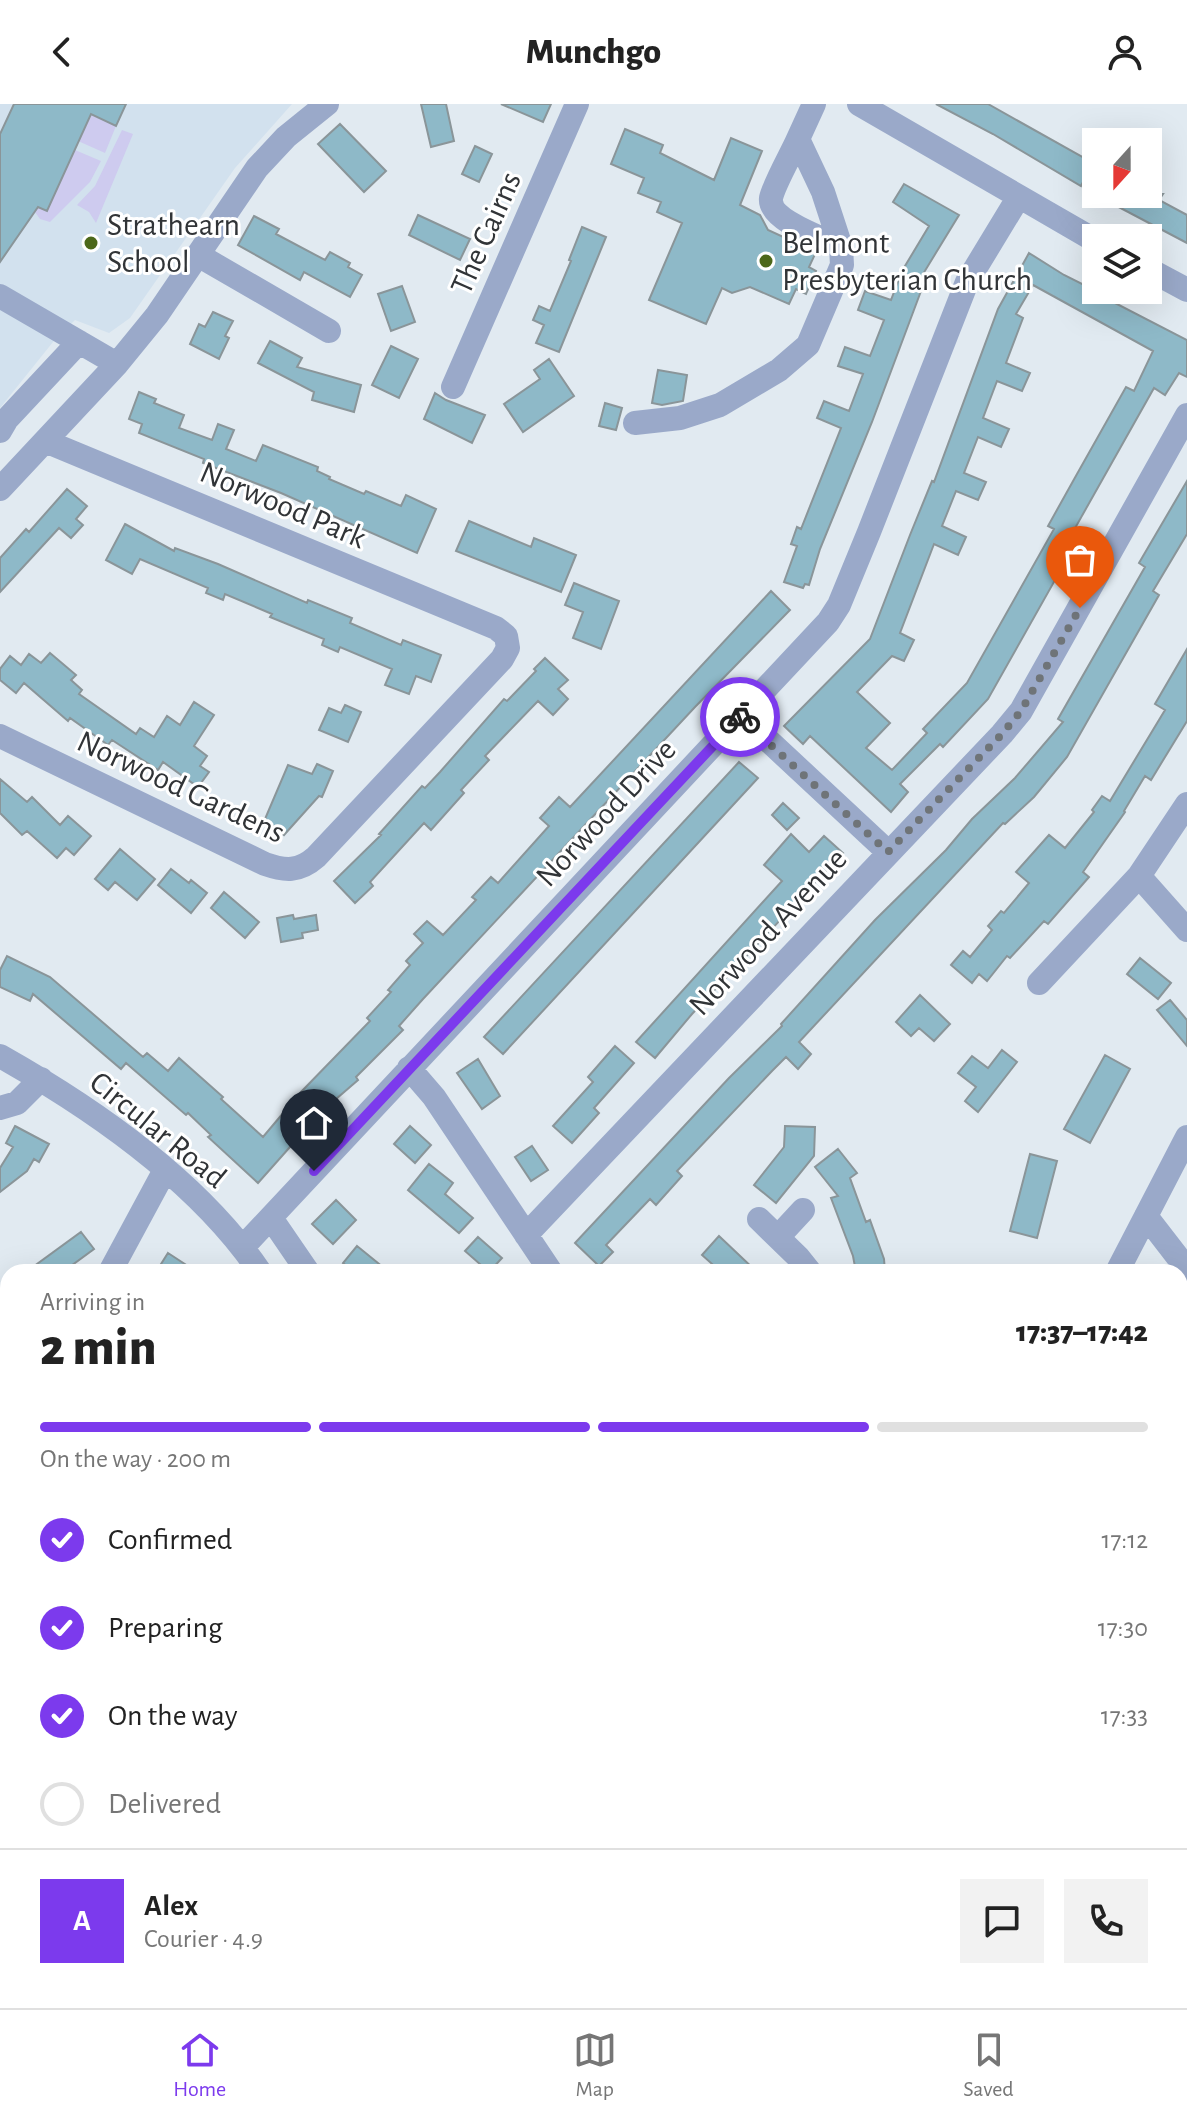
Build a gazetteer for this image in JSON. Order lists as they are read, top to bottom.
{
  "streets": {
    "street": [
      "The Cairns",
      "Norwood Park",
      "Norwood Gardens",
      "Norwood Drive",
      "Norwood Avenue",
      "Circular Road"
    ]
  },
  "crossings": [
    ["Norwood Park", "Norwood Gardens"],
    ["Norwood Drive", "Circular Road"]
  ],
  "places": ["Strathearn School", "Belmont Presbyterian Church"],
  "north": "bottom",
  "page": {
    "header": "Munchgo",
    "heading": ["2 min", "Arriving in", "17:37–17:42"],
    "panel": ["Alex", "Courier · 4.9"],
    "bar": "On the way · 200 m",
    "list": [
      ["Confirmed", "17:12"],
      ["Preparing", "17:30"],
      ["On the way", "17:33"],
      "Delivered"
    ],
    "round": "A",
    "tabs": ["Home", "Map", "Saved"]
  }
}
